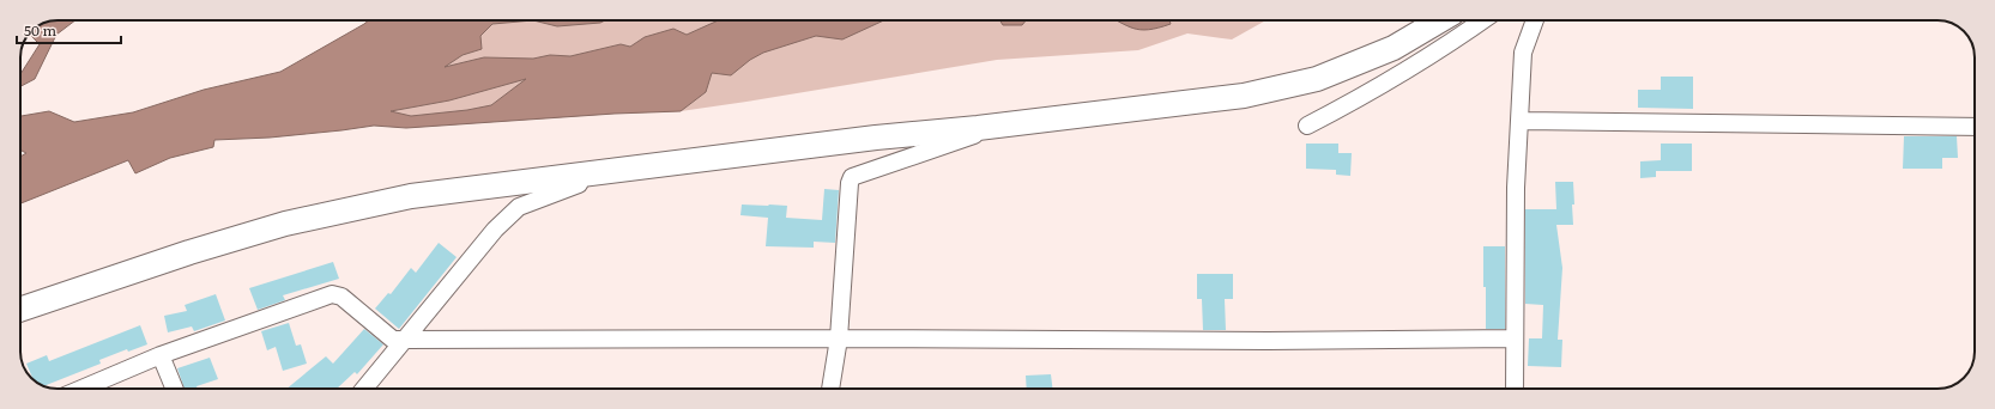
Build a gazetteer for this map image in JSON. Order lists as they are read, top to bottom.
{
  "scale_bar": "50 m"
}
